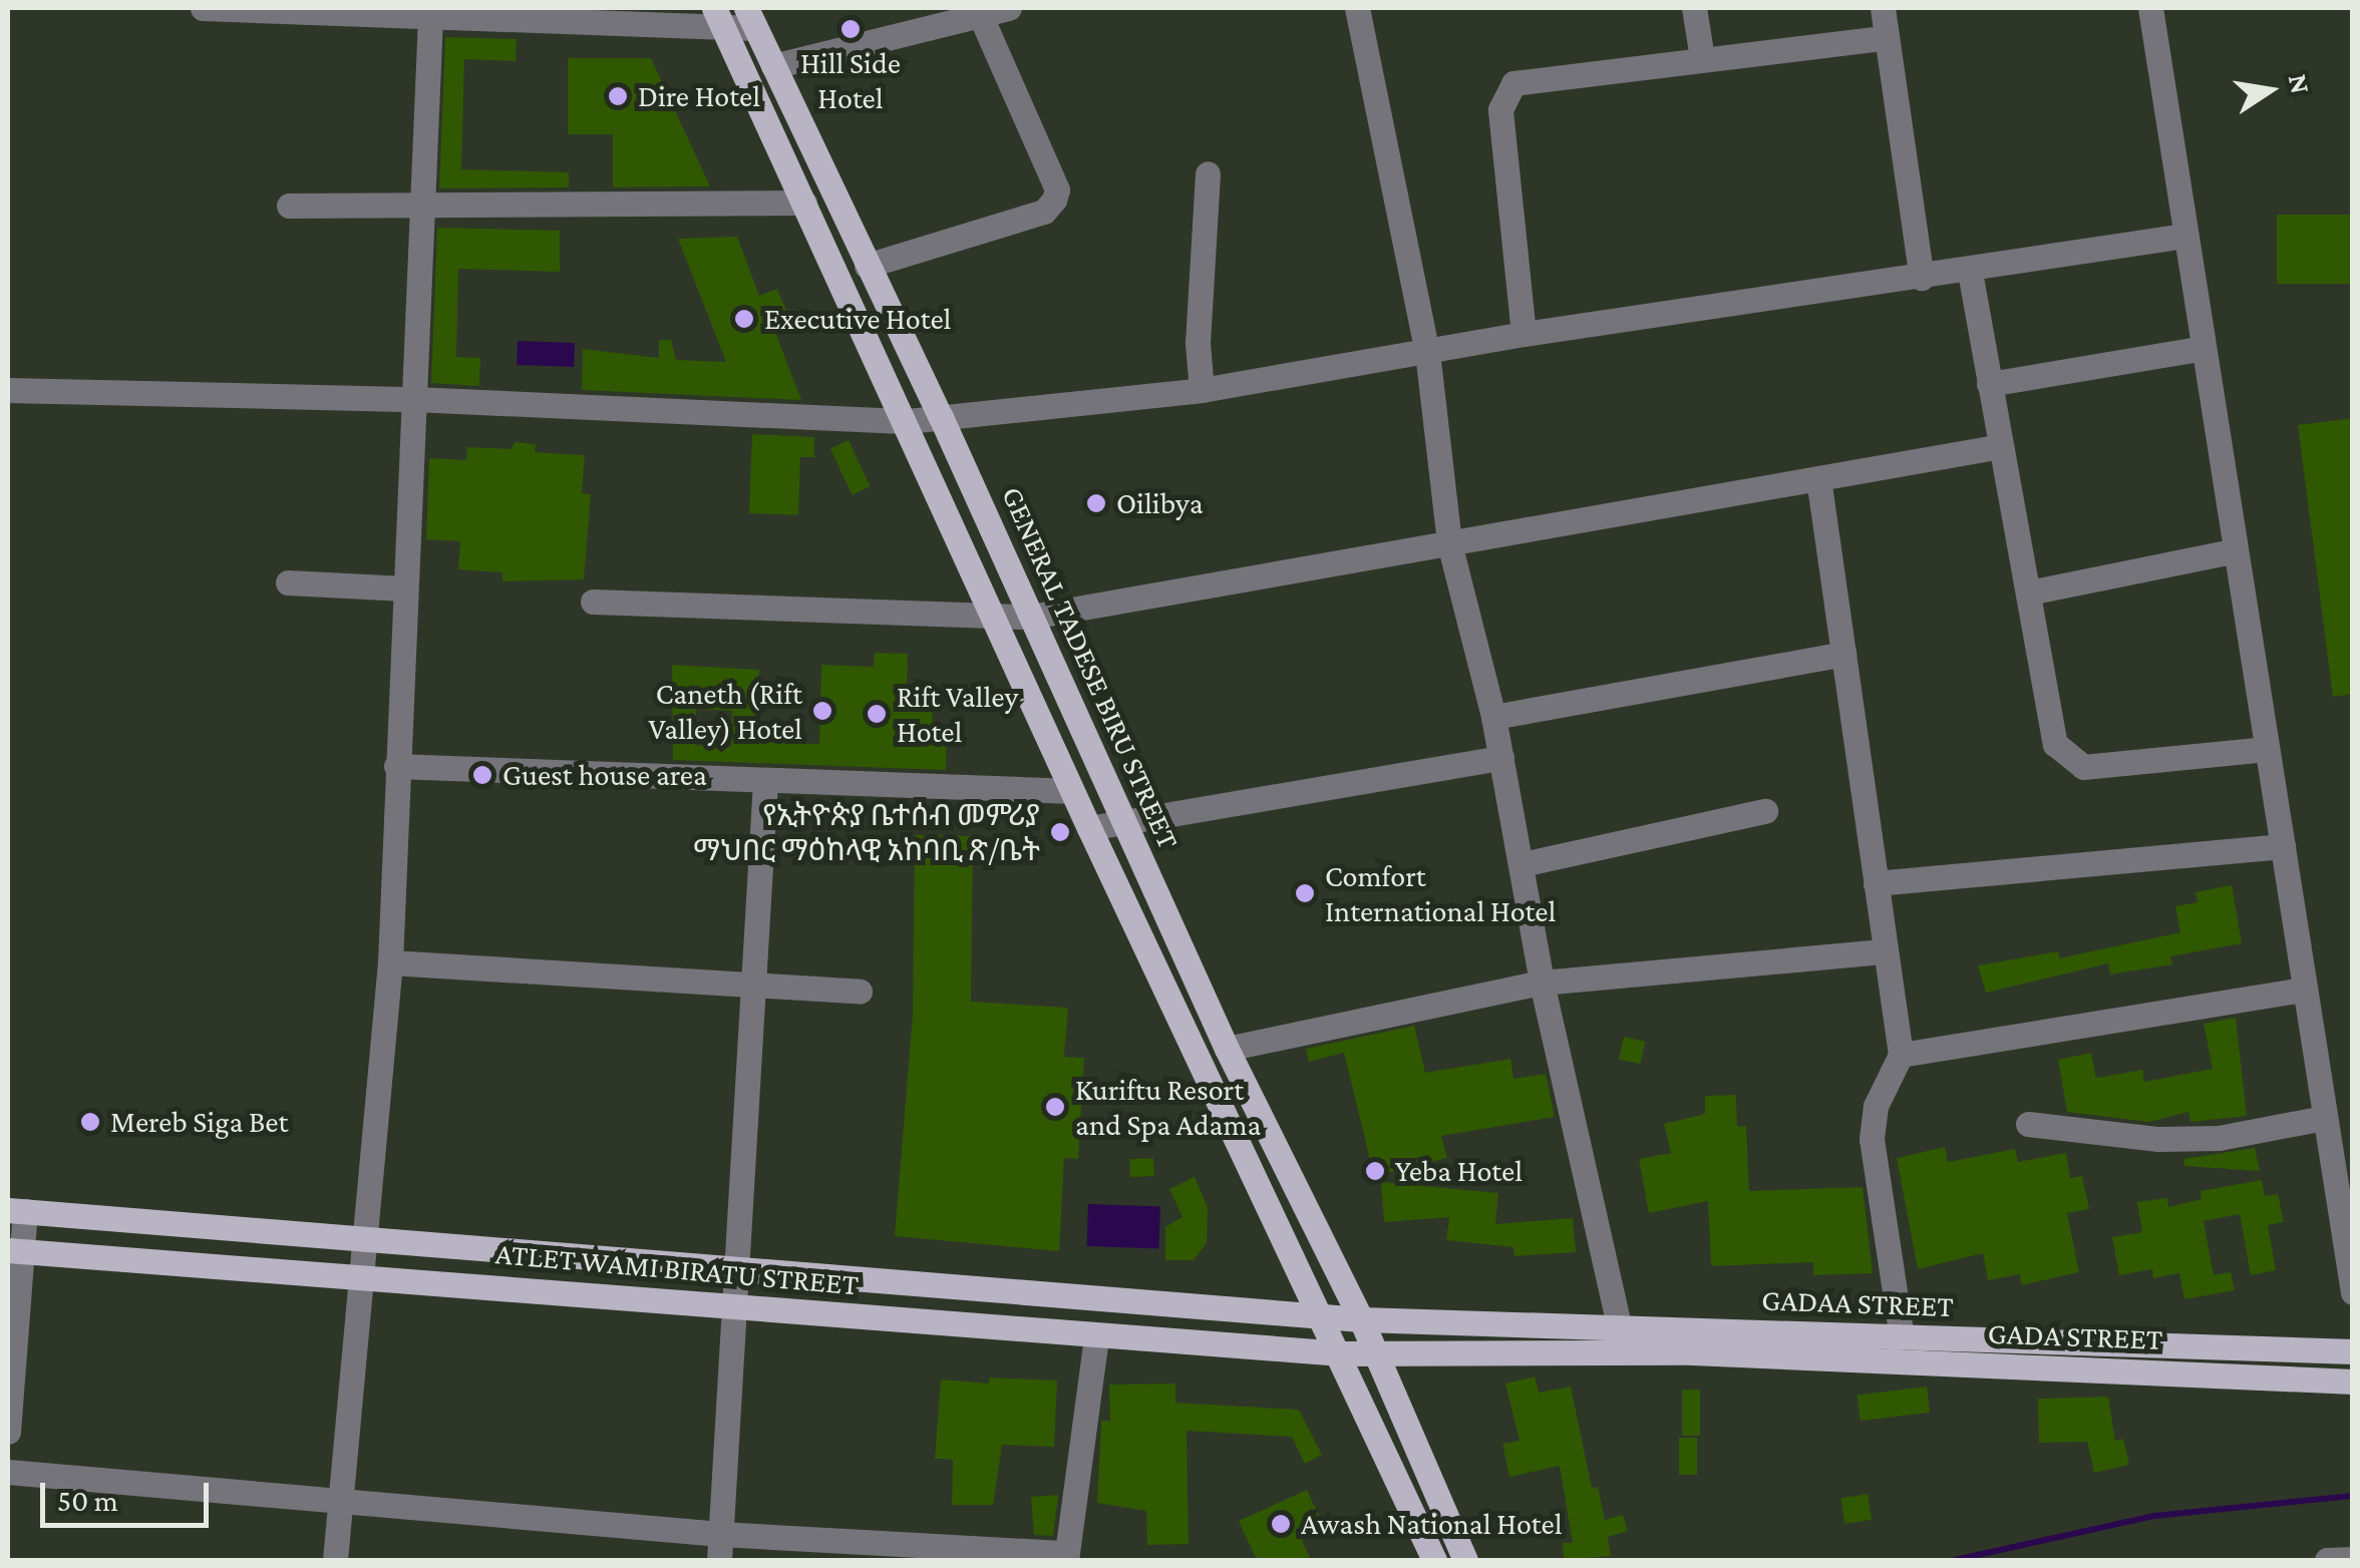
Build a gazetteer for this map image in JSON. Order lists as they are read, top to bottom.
{
  "streets": {
    "main road": [
      "GENERAL TADESE BIRU STREET",
      "ATLET WAMI BIRATU STREET",
      "GADAA STREET",
      "GADA STREET"
    ]
  },
  "crossings": [
    ["GENERAL TADESE BIRU STREET", "ATLET WAMI BIRATU STREET"],
    ["GENERAL TADESE BIRU STREET", "GADAA STREET"],
    ["GENERAL TADESE BIRU STREET", "GADA STREET"],
    ["ATLET WAMI BIRATU STREET", "GADAA STREET"],
    ["ATLET WAMI BIRATU STREET", "GADA STREET"]
  ],
  "places": [
    "Hill Side Hotel",
    "Dire Hotel",
    "Executive Hotel",
    "Oilibya",
    "Caneth (Rift Valley) Hotel",
    "Rift Valley Hotel",
    "Guest house area",
    "የኢትዮጵያ ቤተሰብ መምሪያ ማህበር ማዕከላዊ አከባቢ ጽ/ቤት",
    "Comfort International Hotel",
    "Kuriftu Resort and Spa Adama",
    "Mereb Siga Bet",
    "Yeba Hotel",
    "Awash National Hotel"
  ],
  "scale_bar": "50 m",
  "north": "right"
}
